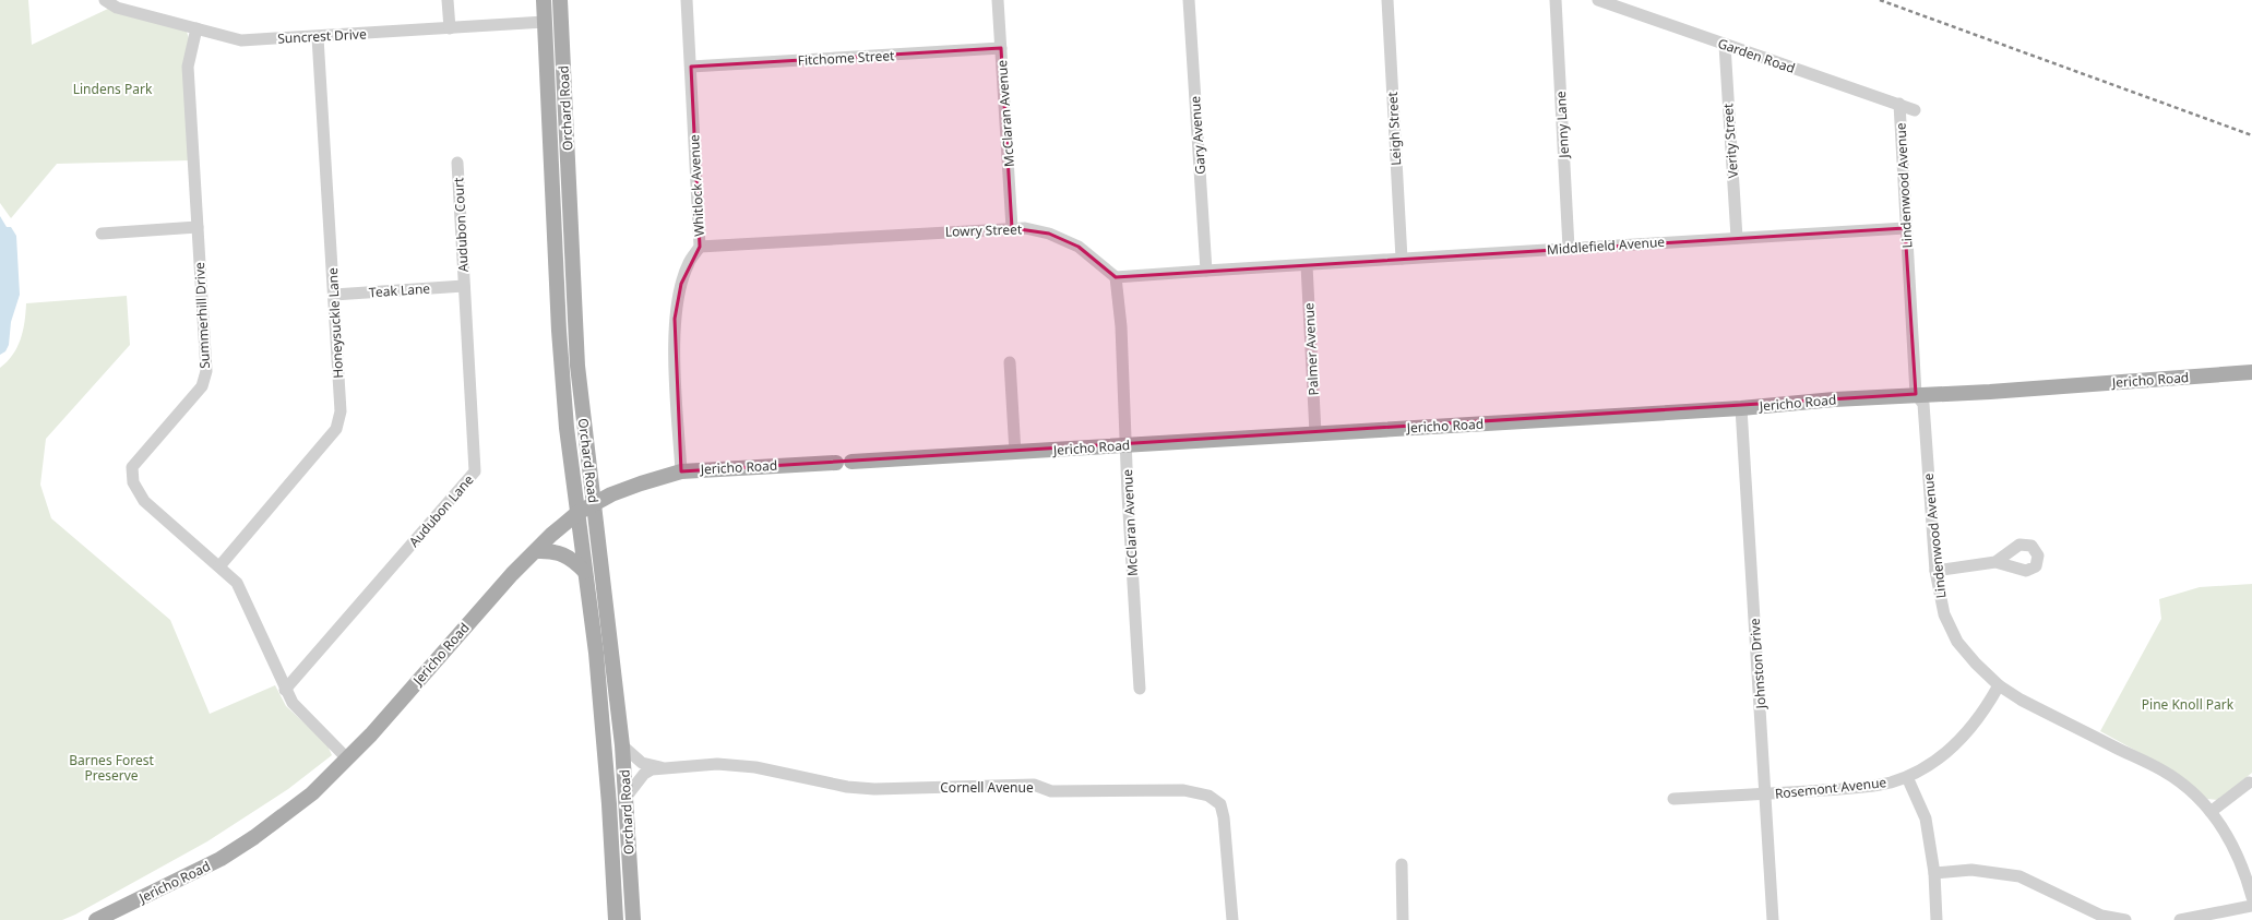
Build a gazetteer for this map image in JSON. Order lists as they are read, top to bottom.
{
  "streets": {
    "main road": ["Orchard Road", "Jericho Road"],
    "street": [
      "Suncrest Drive",
      "Garden Road",
      "Fitchome Street",
      "McClaran Avenue",
      "Jenny Lane",
      "Leigh Street",
      "Gary Avenue",
      "Verity Street",
      "Whitlock Avenue",
      "Lindenwood Avenue",
      "Audubon Court",
      "Lowry Street",
      "Middlefield Avenue",
      "Teak Lane",
      "Summerhill Drive",
      "Honeysuckle Lane",
      "Palmer Avenue",
      "Audubon Lane",
      "Johnston Drive",
      "Cornell Avenue",
      "Rosemont Avenue"
    ]
  },
  "crossings": [
    ["Suncrest Drive", "Orchard Road"],
    ["Suncrest Drive", "Summerhill Drive"],
    ["Suncrest Drive", "Honeysuckle Lane"],
    ["Garden Road", "Verity Street"],
    ["Garden Road", "Lindenwood Avenue"],
    ["Fitchome Street", "McClaran Avenue"],
    ["Fitchome Street", "Whitlock Avenue"],
    ["Orchard Road", "Jericho Road"],
    ["Orchard Road", "Cornell Avenue"],
    ["McClaran Avenue", "Lowry Street"],
    ["McClaran Avenue", "Jericho Road"],
    ["Jenny Lane", "Middlefield Avenue"],
    ["Leigh Street", "Middlefield Avenue"],
    ["Verity Street", "Middlefield Avenue"],
    ["Whitlock Avenue", "Lowry Street"],
    ["Whitlock Avenue", "Jericho Road"],
    ["Lindenwood Avenue", "Middlefield Avenue"],
    ["Lindenwood Avenue", "Jericho Road"],
    ["Lindenwood Avenue", "Rosemont Avenue"],
    ["Audubon Court", "Teak Lane"],
    ["Audubon Court", "Audubon Lane"],
    ["Middlefield Avenue", "Palmer Avenue"],
    ["Teak Lane", "Honeysuckle Lane"],
    ["Teak Lane", "Audubon Lane"],
    ["Summerhill Drive", "Honeysuckle Lane"],
    ["Summerhill Drive", "Jericho Road"],
    ["Summerhill Drive", "Audubon Lane"],
    ["Palmer Avenue", "Jericho Road"],
    ["Jericho Road", "Johnston Drive"],
    ["Johnston Drive", "Rosemont Avenue"]
  ],
  "parks": ["Lindens Park", "Pine Knoll Park", "Barnes Forest Preserve"]
}
